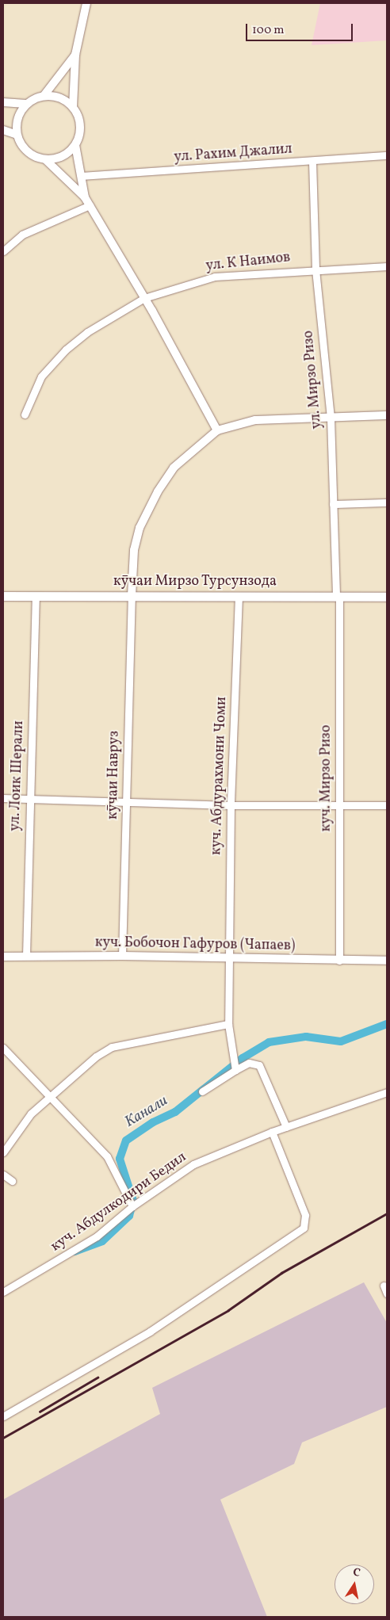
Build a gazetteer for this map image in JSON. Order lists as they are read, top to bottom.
{
  "streets": {
    "main road": ["кӯчаи Мирзо Турсунзода"],
    "street": [
      "ул. Рахим Джалил",
      "ул. К Наимов",
      "ул. Мирзо Ризо",
      "кӯчаи Навруз",
      "ул. Лоик Шерали",
      "куч. Абдурахмони Чоми",
      "куч. Мирзо Ризо",
      "куч. Бобочон Гафуров (Чапаев)",
      "куч. Абдулкодири Бедил"
    ]
  },
  "crossings": [
    ["ул. Рахим Джалил", "ул. Мирзо Ризо"],
    ["ул. К Наимов", "ул. Мирзо Ризо"],
    ["ул. Мирзо Ризо", "кӯчаи Мирзо Турсунзода"],
    ["ул. Мирзо Ризо", "куч. Мирзо Ризо"],
    ["кӯчаи Мирзо Турсунзода", "кӯчаи Навруз"],
    ["кӯчаи Мирзо Турсунзода", "ул. Лоик Шерали"],
    ["кӯчаи Мирзо Турсунзода", "куч. Абдурахмони Чоми"],
    ["кӯчаи Мирзо Турсунзода", "куч. Мирзо Ризо"],
    ["кӯчаи Навруз", "куч. Бобочон Гафуров (Чапаев)"],
    ["ул. Лоик Шерали", "куч. Бобочон Гафуров (Чапаев)"],
    ["куч. Абдурахмони Чоми", "куч. Бобочон Гафуров (Чапаев)"],
    ["куч. Мирзо Ризо", "куч. Бобочон Гафуров (Чапаев)"]
  ],
  "water": ["Канали"],
  "scale_bar": "100 m",
  "north": "top"
}
